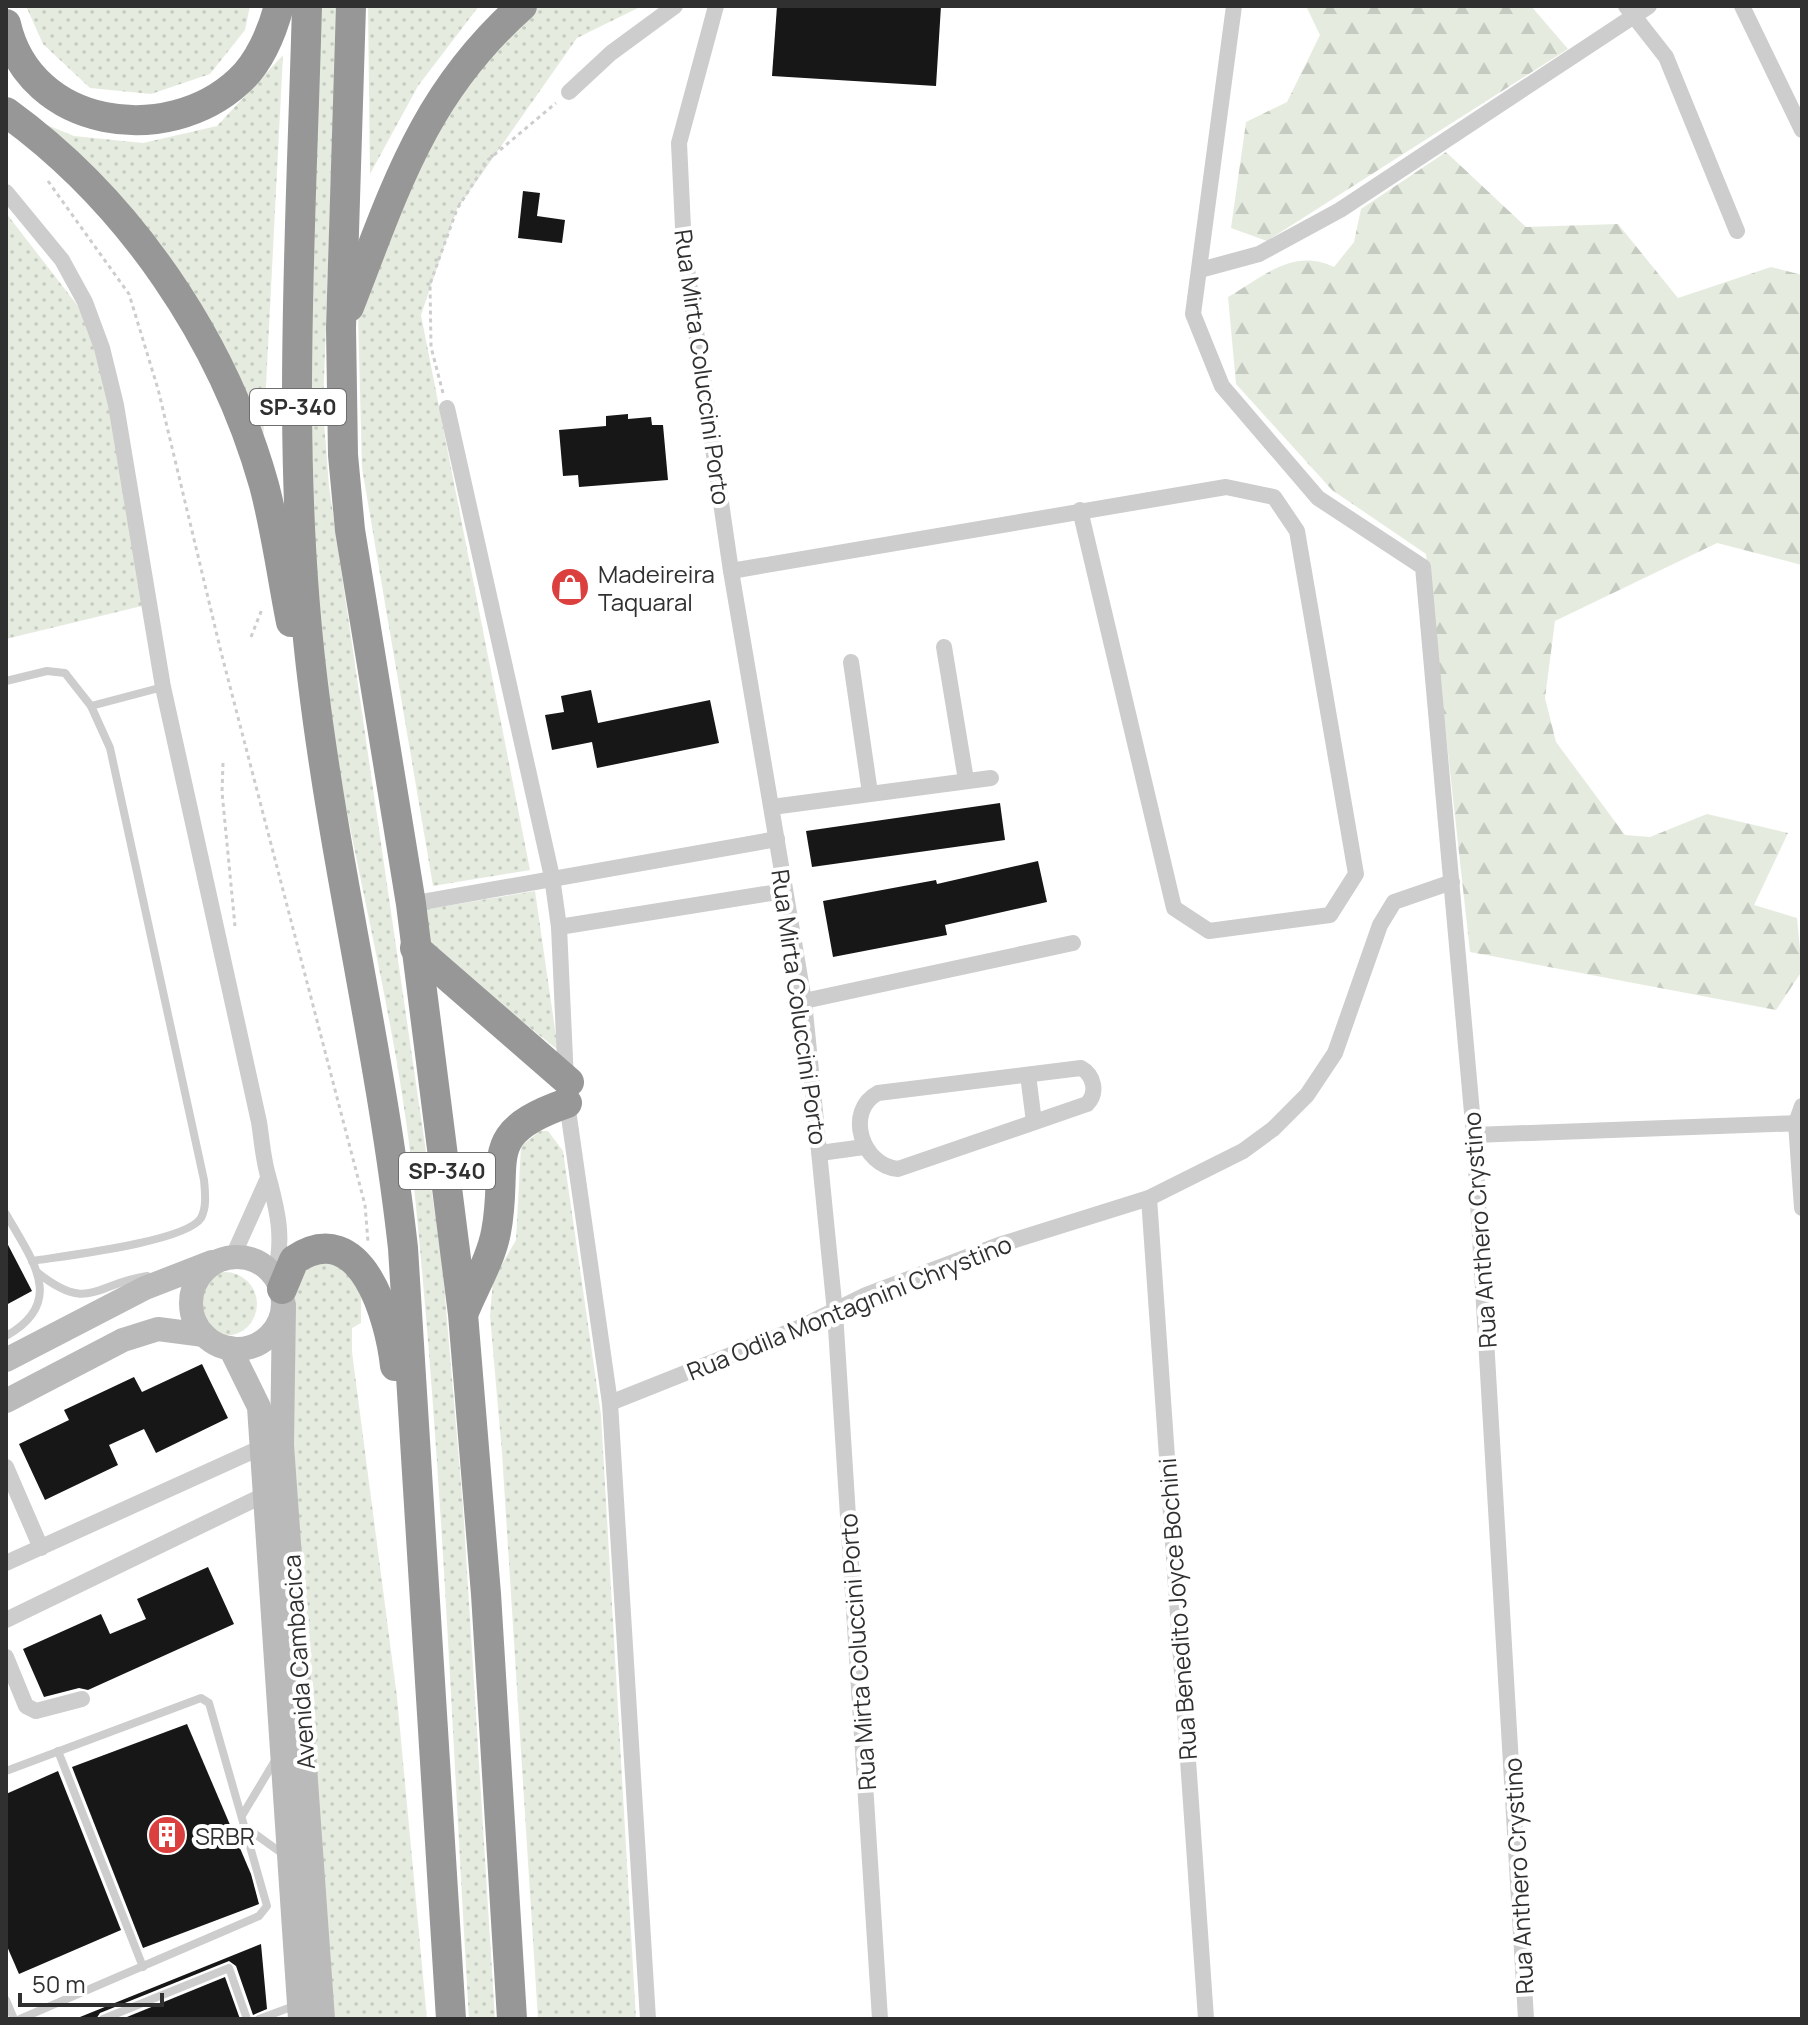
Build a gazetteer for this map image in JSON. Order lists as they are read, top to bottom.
{
  "streets": {
    "highway": ["SP-340"],
    "street": [
      "Rua Mirta Coluccini Porto",
      "Rua Anthero Crystino",
      "Rua Odila Montagnini Chrystino",
      "Rua Benedito Joyce Bochini",
      "Avenida Cambacica"
    ]
  },
  "crossings": [
    ["Rua Mirta Coluccini Porto", "Rua Odila Montagnini Chrystino"],
    ["Rua Anthero Crystino", "Rua Odila Montagnini Chrystino"],
    ["Rua Odila Montagnini Chrystino", "Rua Benedito Joyce Bochini"]
  ],
  "places": {
    "shop": ["Madeireira Taquaral"],
    "building": ["SRBR"]
  },
  "scale_bar": "50 m"
}
